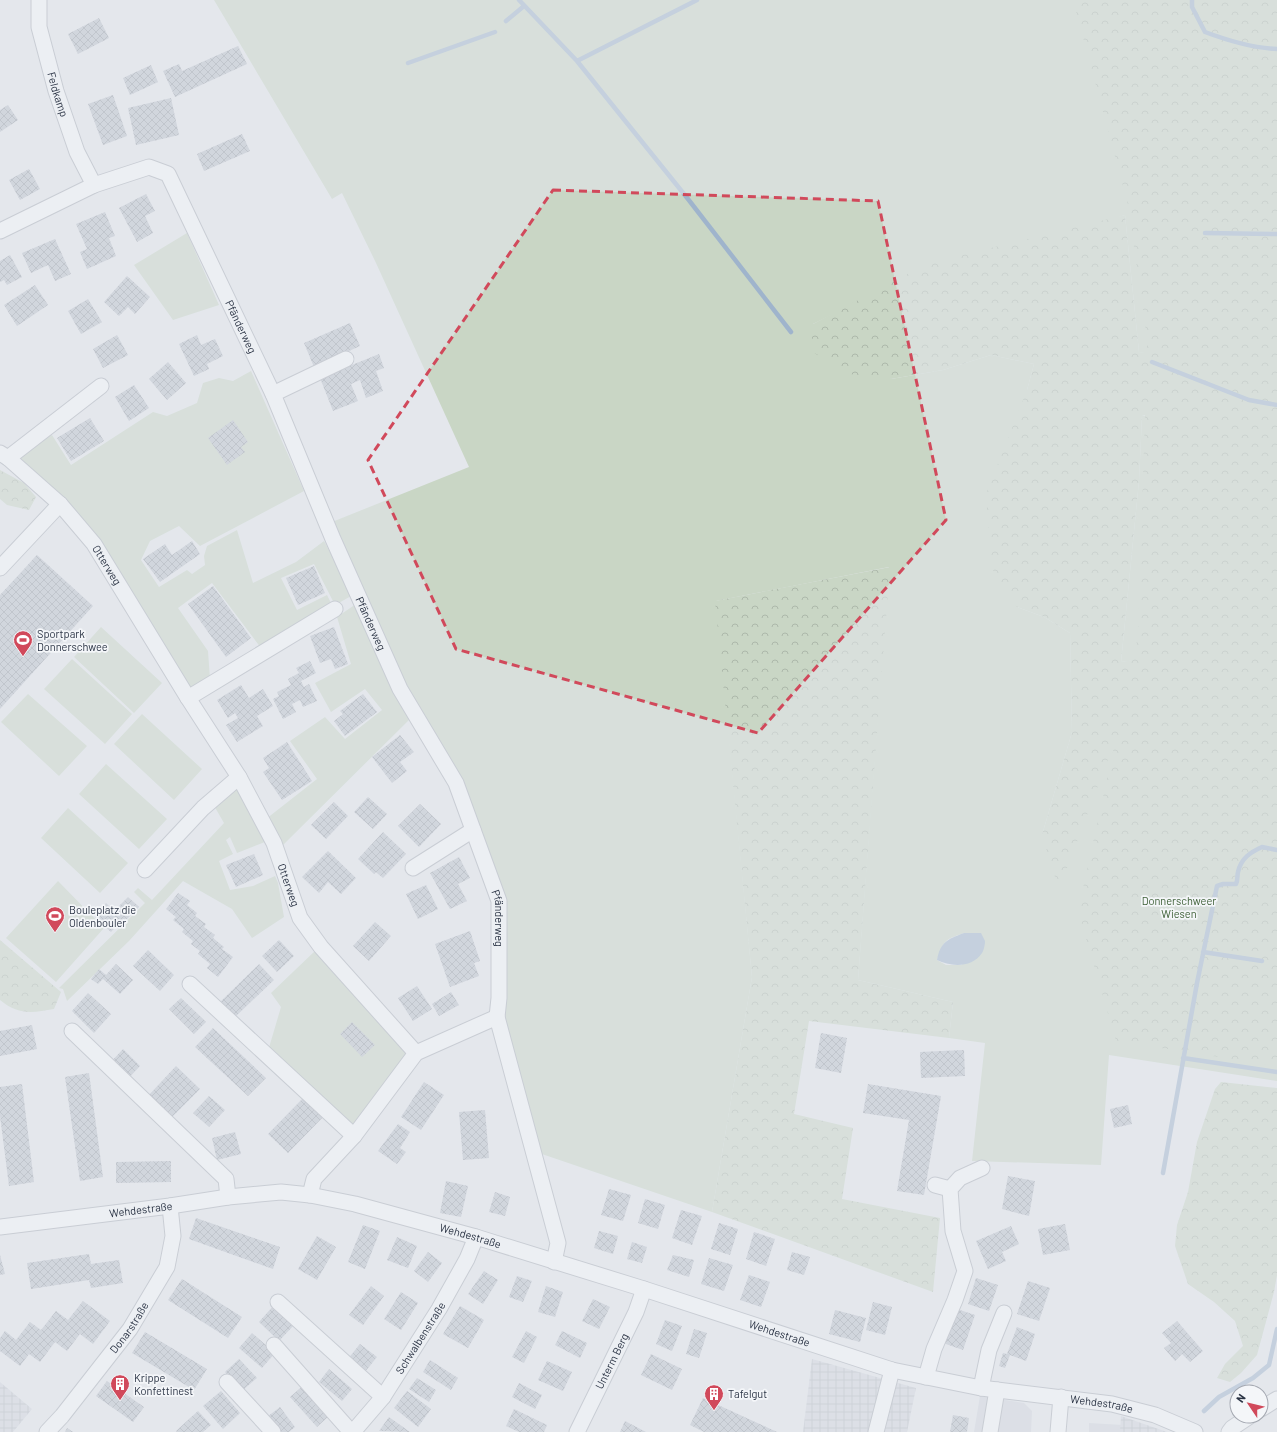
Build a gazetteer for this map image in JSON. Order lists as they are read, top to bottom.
{
  "streets": {
    "street": [
      "Feldkamp",
      "Pfänderweg",
      "Otterweg",
      "Wehdestraße",
      "Donarstraße",
      "Schwalbenstraße",
      "Unterm Berg"
    ]
  },
  "crossings": [
    ["Feldkamp", "Pfänderweg"],
    ["Pfänderweg", "Wehdestraße"],
    ["Wehdestraße", "Donarstraße"],
    ["Wehdestraße", "Schwalbenstraße"],
    ["Wehdestraße", "Unterm Berg"]
  ],
  "parks": ["Donnerschweer Wiesen"],
  "places": {
    "sports": ["Sportpark Donnerschwee", "Bouleplatz die Oldenbouler"],
    "building": ["Krippe Konfettinest", "Tafelgut"]
  },
  "north": "top left"
}
